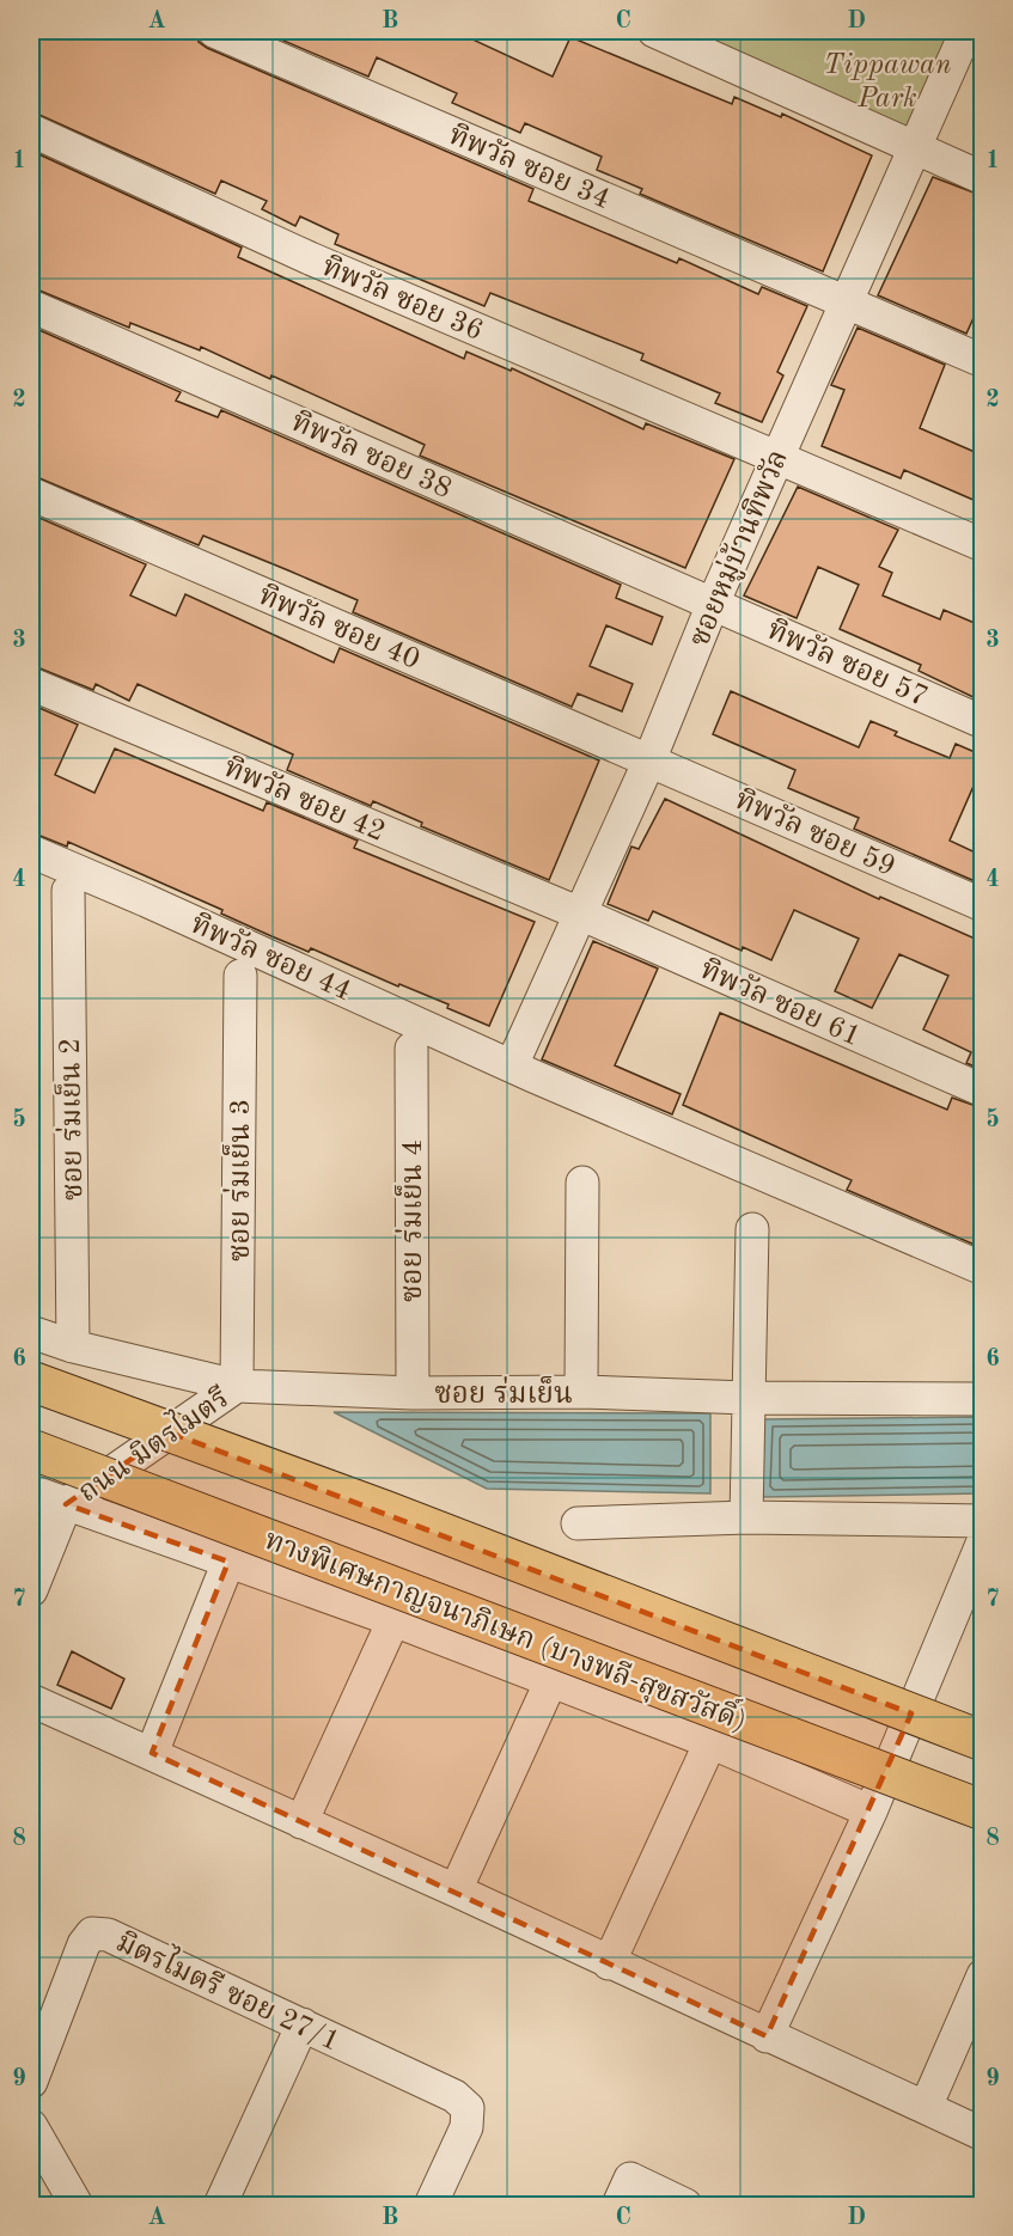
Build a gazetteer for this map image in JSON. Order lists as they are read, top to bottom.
{
  "streets": {
    "highway": ["ทางพิเศษกาญจนาภิเษก (บางพลี-สุขสวัสดิ์)"],
    "street": [
      "ทิพวัล ซอย 34",
      "ทิพวัล ซอย 36",
      "ทิพวัล ซอย 38",
      "ซอยหมู่บ้านทิพวัล",
      "ทิพวัล ซอย 40",
      "ทิพวัล ซอย 57",
      "ทิพวัล ซอย 42",
      "ทิพวัล ซอย 59",
      "ทิพวัล ซอย 44",
      "ทิพวัล ซอย 61",
      "ซอย ร่มเย็น 2",
      "ซอย ร่มเย็น 3",
      "ซอย ร่มเย็น 4",
      "ซอย ร่มเย็น",
      "ถนน มิตรไมตรี",
      "มิตรไมตรี ซอย 27/1"
    ]
  },
  "crossings": [
    ["ทิพวัล ซอย 34", "ซอยหมู่บ้านทิพวัล"],
    ["ทิพวัล ซอย 36", "ซอยหมู่บ้านทิพวัล"],
    ["ทิพวัล ซอย 38", "ซอยหมู่บ้านทิพวัล"],
    ["ทิพวัล ซอย 38", "ทิพวัล ซอย 57"],
    ["ซอยหมู่บ้านทิพวัล", "ทิพวัล ซอย 40"],
    ["ซอยหมู่บ้านทิพวัล", "ทิพวัล ซอย 57"],
    ["ซอยหมู่บ้านทิพวัล", "ทิพวัล ซอย 42"],
    ["ซอยหมู่บ้านทิพวัล", "ทิพวัล ซอย 59"],
    ["ซอยหมู่บ้านทิพวัล", "ทิพวัล ซอย 44"],
    ["ซอยหมู่บ้านทิพวัล", "ทิพวัล ซอย 61"],
    ["ทิพวัล ซอย 40", "ทิพวัล ซอย 59"],
    ["ทิพวัล ซอย 42", "ทิพวัล ซอย 61"],
    ["ซอย ร่มเย็น 2", "ซอย ร่มเย็น"],
    ["ซอย ร่มเย็น 3", "ซอย ร่มเย็น"],
    ["ซอย ร่มเย็น 3", "ถนน มิตรไมตรี"],
    ["ซอย ร่มเย็น 4", "ซอย ร่มเย็น"],
    ["ซอย ร่มเย็น", "ถนน มิตรไมตรี"]
  ],
  "parks": ["Tippawan Park"],
  "grid": {
    "columns": [
      "A",
      "B",
      "C",
      "D"
    ],
    "rows": [
      "1",
      "2",
      "3",
      "4",
      "5",
      "6",
      "7",
      "8",
      "9"
    ]
  }
}
